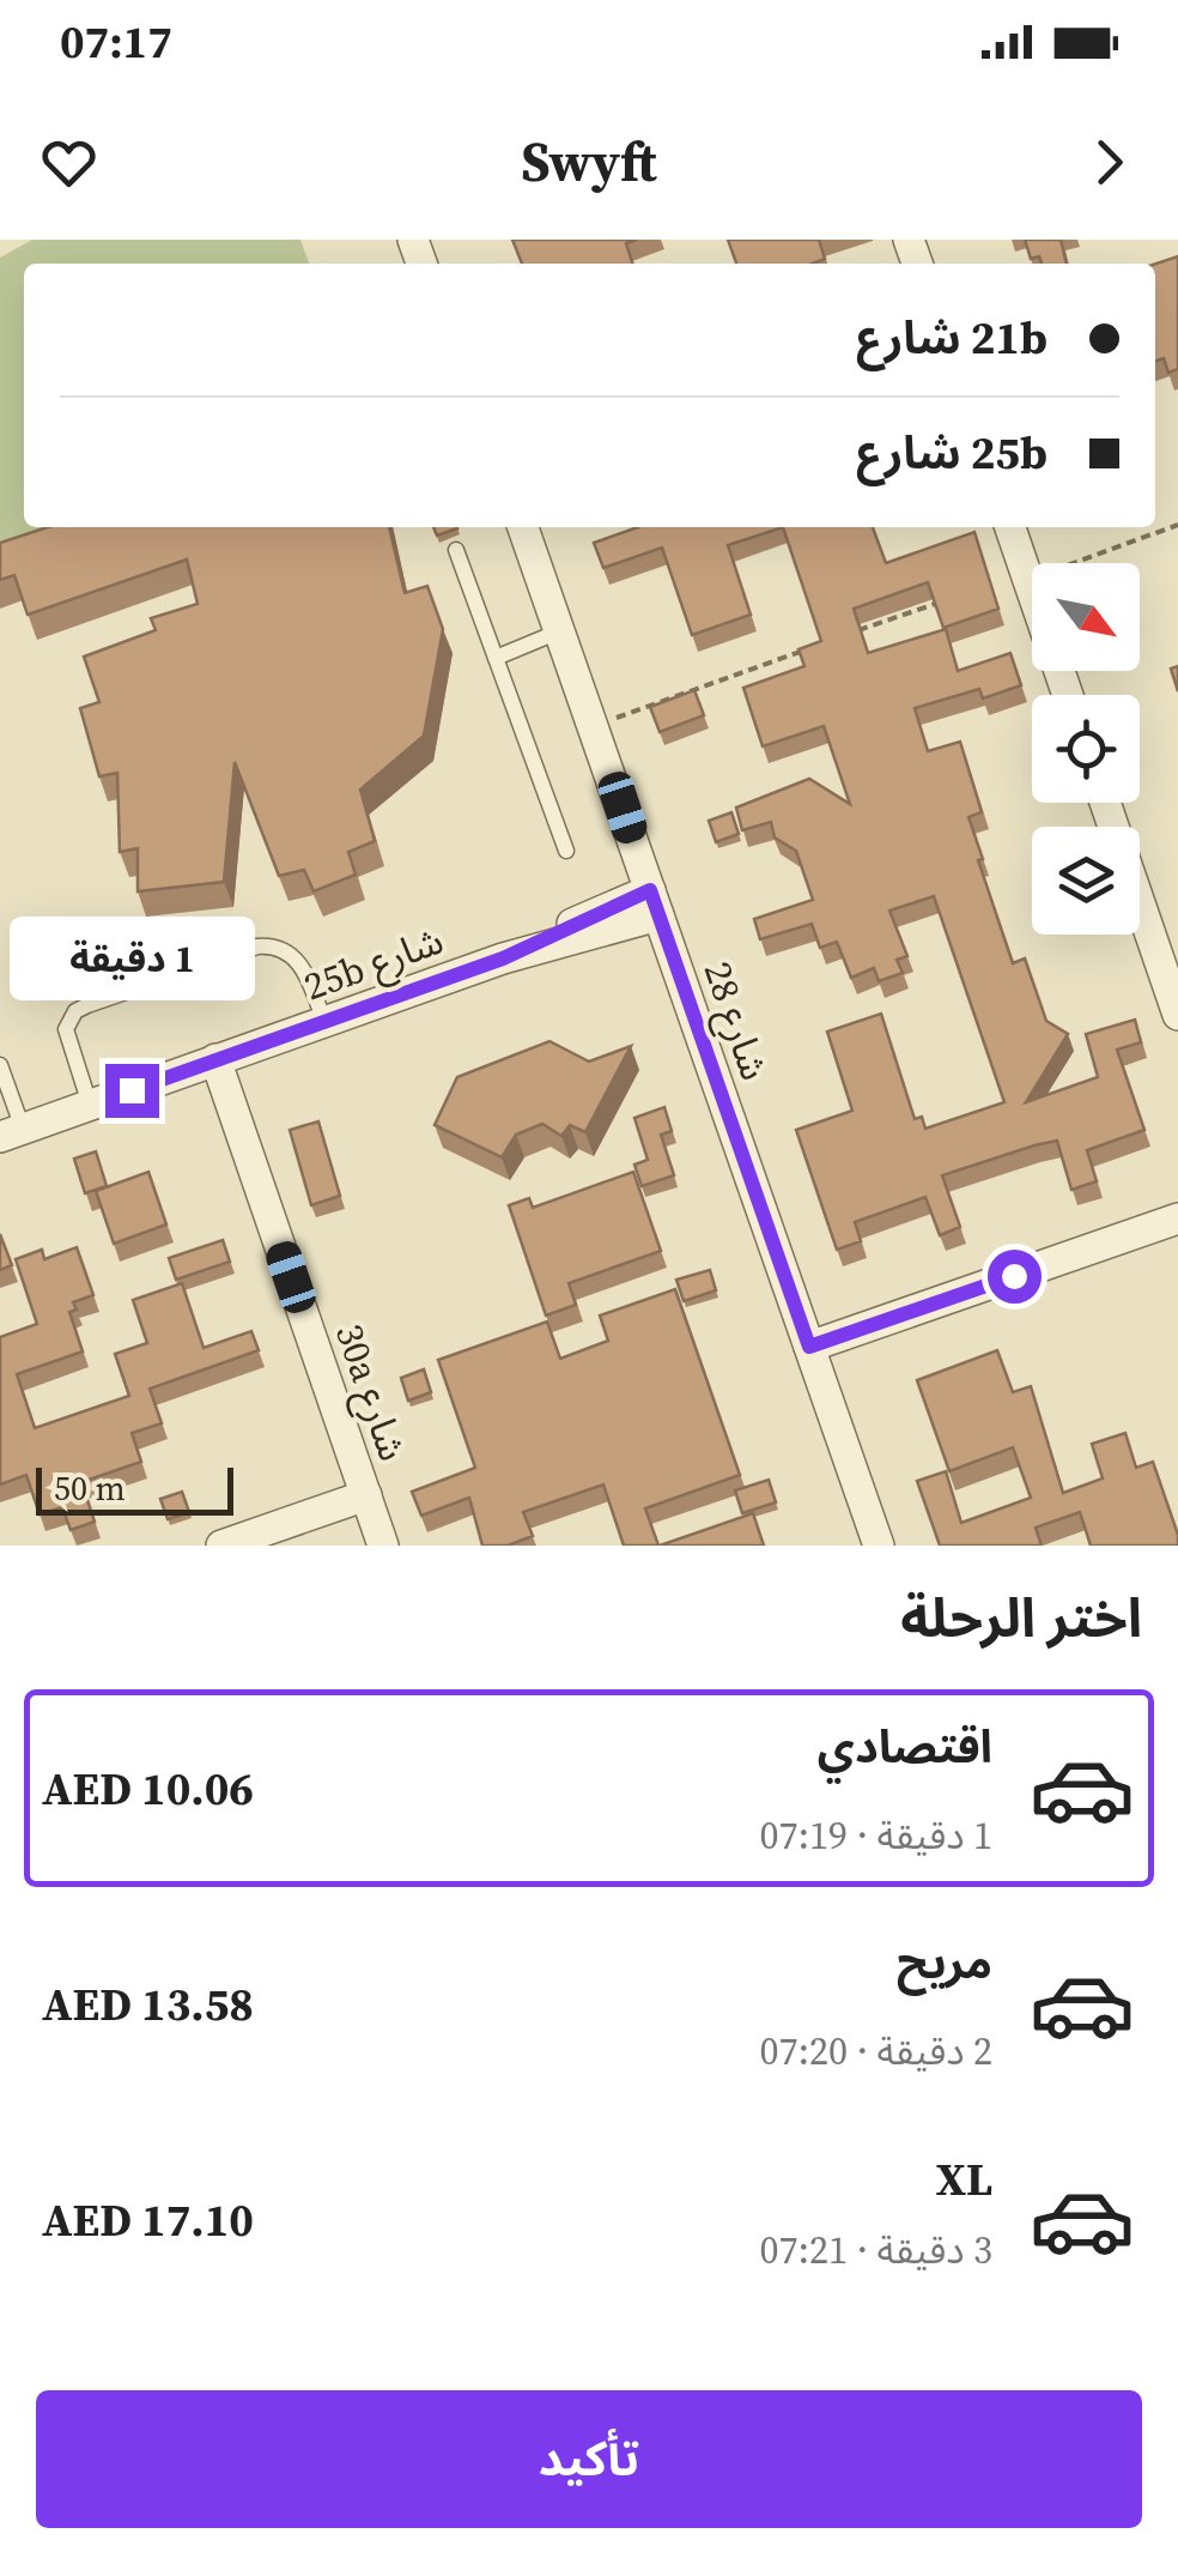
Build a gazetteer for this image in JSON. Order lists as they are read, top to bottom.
{
  "streets": {
    "street": ["25b شارع", "شارع 28", "30a شارع"]
  },
  "crossings": [
    ["25b شارع", "شارع 28"],
    ["25b شارع", "30a شارع"]
  ],
  "scale_bar": "50 m",
  "north": "bottom right",
  "page": {
    "status": "07:17",
    "header": "Swyft",
    "banner": ["21b شارع", "25b شارع"],
    "bubble": "1 دقيقة",
    "scale": "50 m",
    "heading": "اختر الرحلة",
    "list": [
      {
        "name": "اقتصادي",
        "note": "1 دقيقة · 07:19",
        "value": "AED 10.06"
      },
      {
        "name": "مريح",
        "note": "2 دقيقة · 07:20",
        "value": "AED 13.58"
      },
      {
        "name": "XL",
        "note": "3 دقيقة · 07:21",
        "value": "AED 17.10"
      }
    ],
    "buttons": "تأكيد"
  }
}
